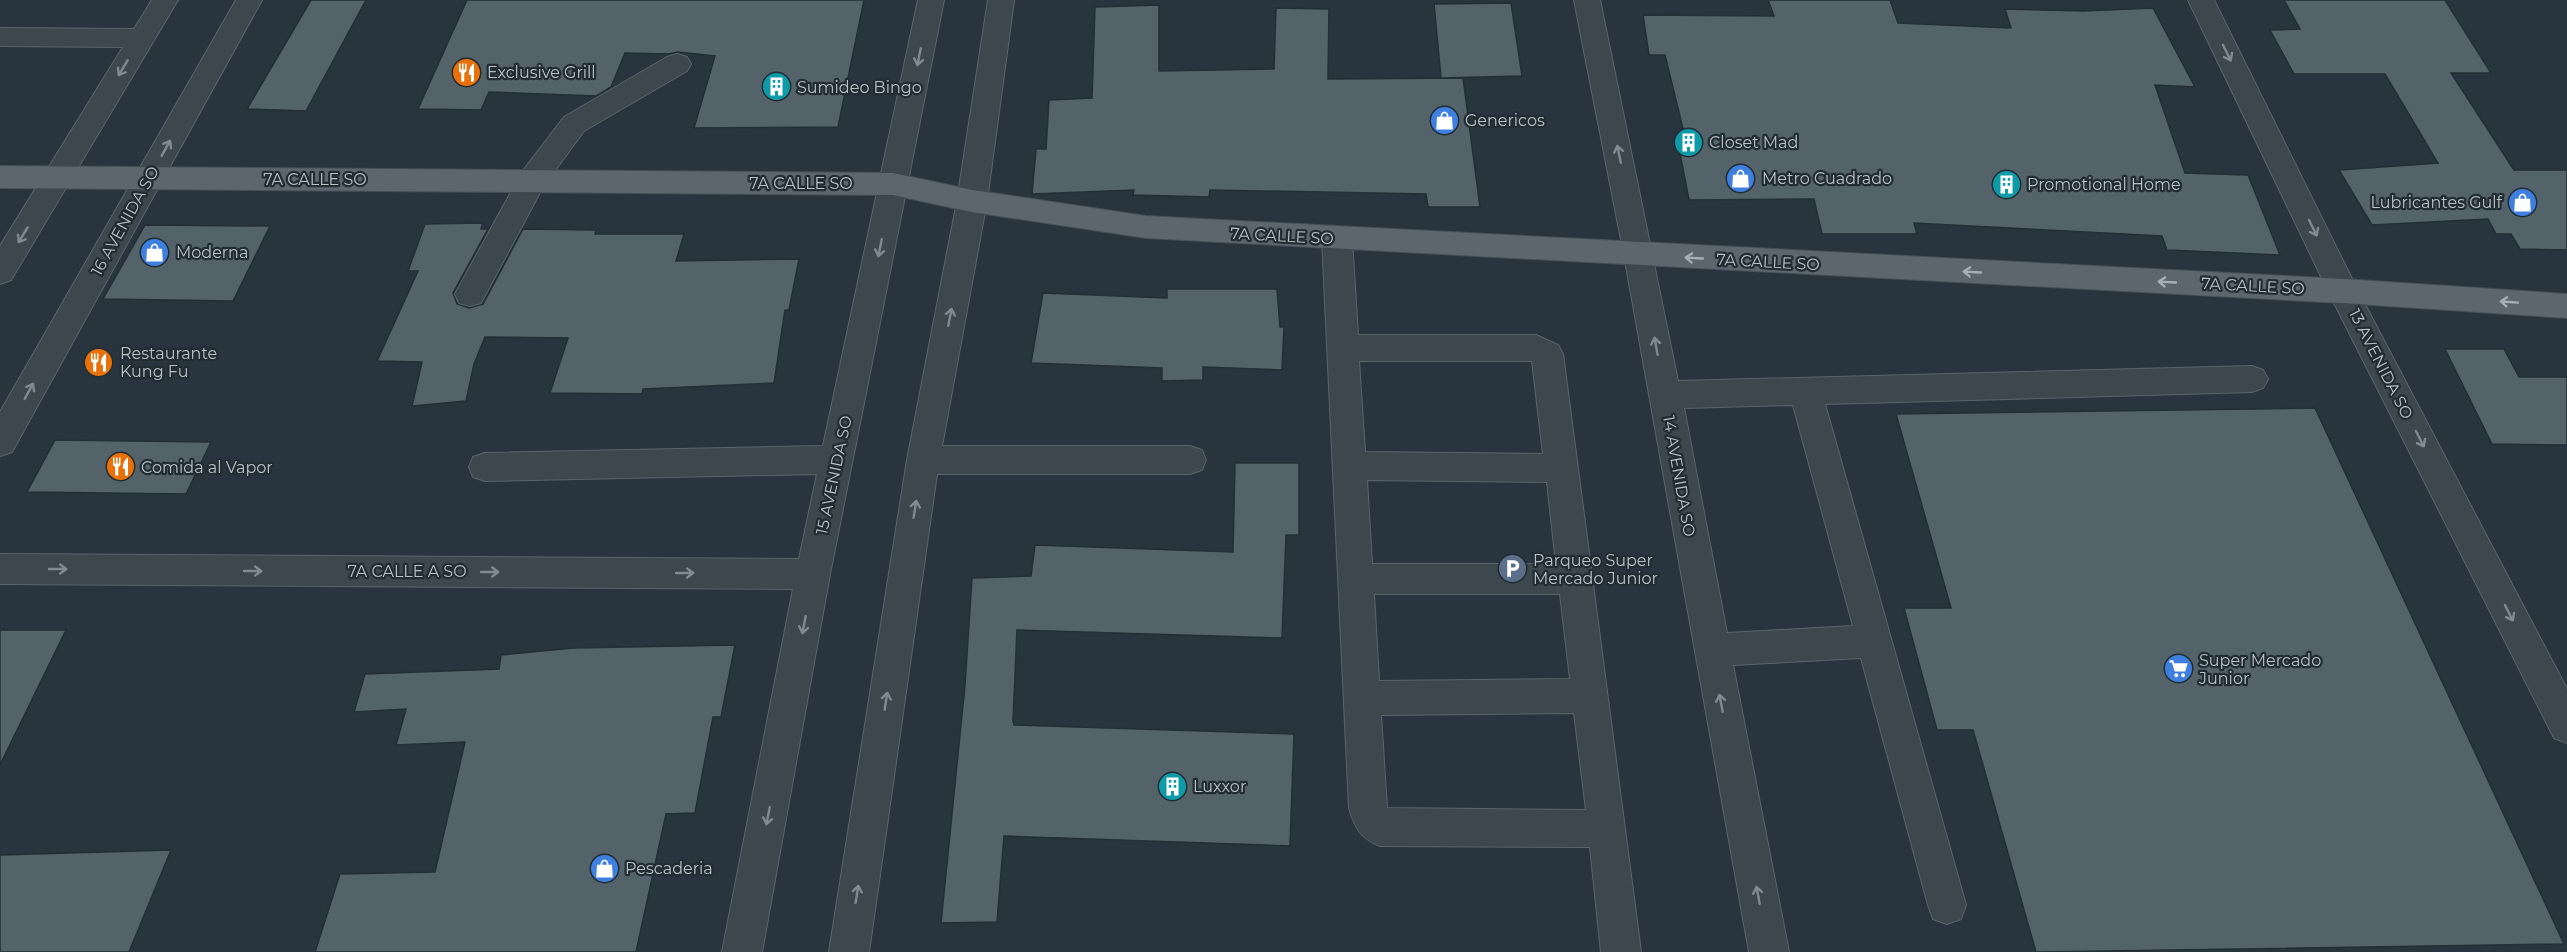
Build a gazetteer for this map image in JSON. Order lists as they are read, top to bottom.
{
  "streets": {
    "main road": ["7A CALLE SO"],
    "street": [
      "16 AVENIDA SO",
      "13 AVENIDA SO",
      "15 AVENIDA SO",
      "14 AVENIDA SO",
      "7A CALLE A SO"
    ]
  },
  "crossings": [
    ["7A CALLE SO", "16 AVENIDA SO"],
    ["7A CALLE SO", "13 AVENIDA SO"],
    ["7A CALLE SO", "15 AVENIDA SO"],
    ["7A CALLE SO", "14 AVENIDA SO"],
    ["15 AVENIDA SO", "7A CALLE A SO"]
  ],
  "one_way": ["7A CALLE SO", "13 AVENIDA SO"],
  "places": {
    "restaurant": ["Exclusive Grill", "Restaurante Kung Fu", "Comida al Vapor"],
    "building": [
      "Sumideo Bingo",
      "Closet Mad",
      "Promotional Home",
      "Luxxor"
    ],
    "shop": [
      "Genericos",
      "Metro Cuadrado",
      "Lubricantes Gulf",
      "Moderna",
      "Pescaderia"
    ],
    "parking": ["Parqueo Super Mercado Junior"],
    "supermarket": ["Super Mercado Junior"]
  }
}
